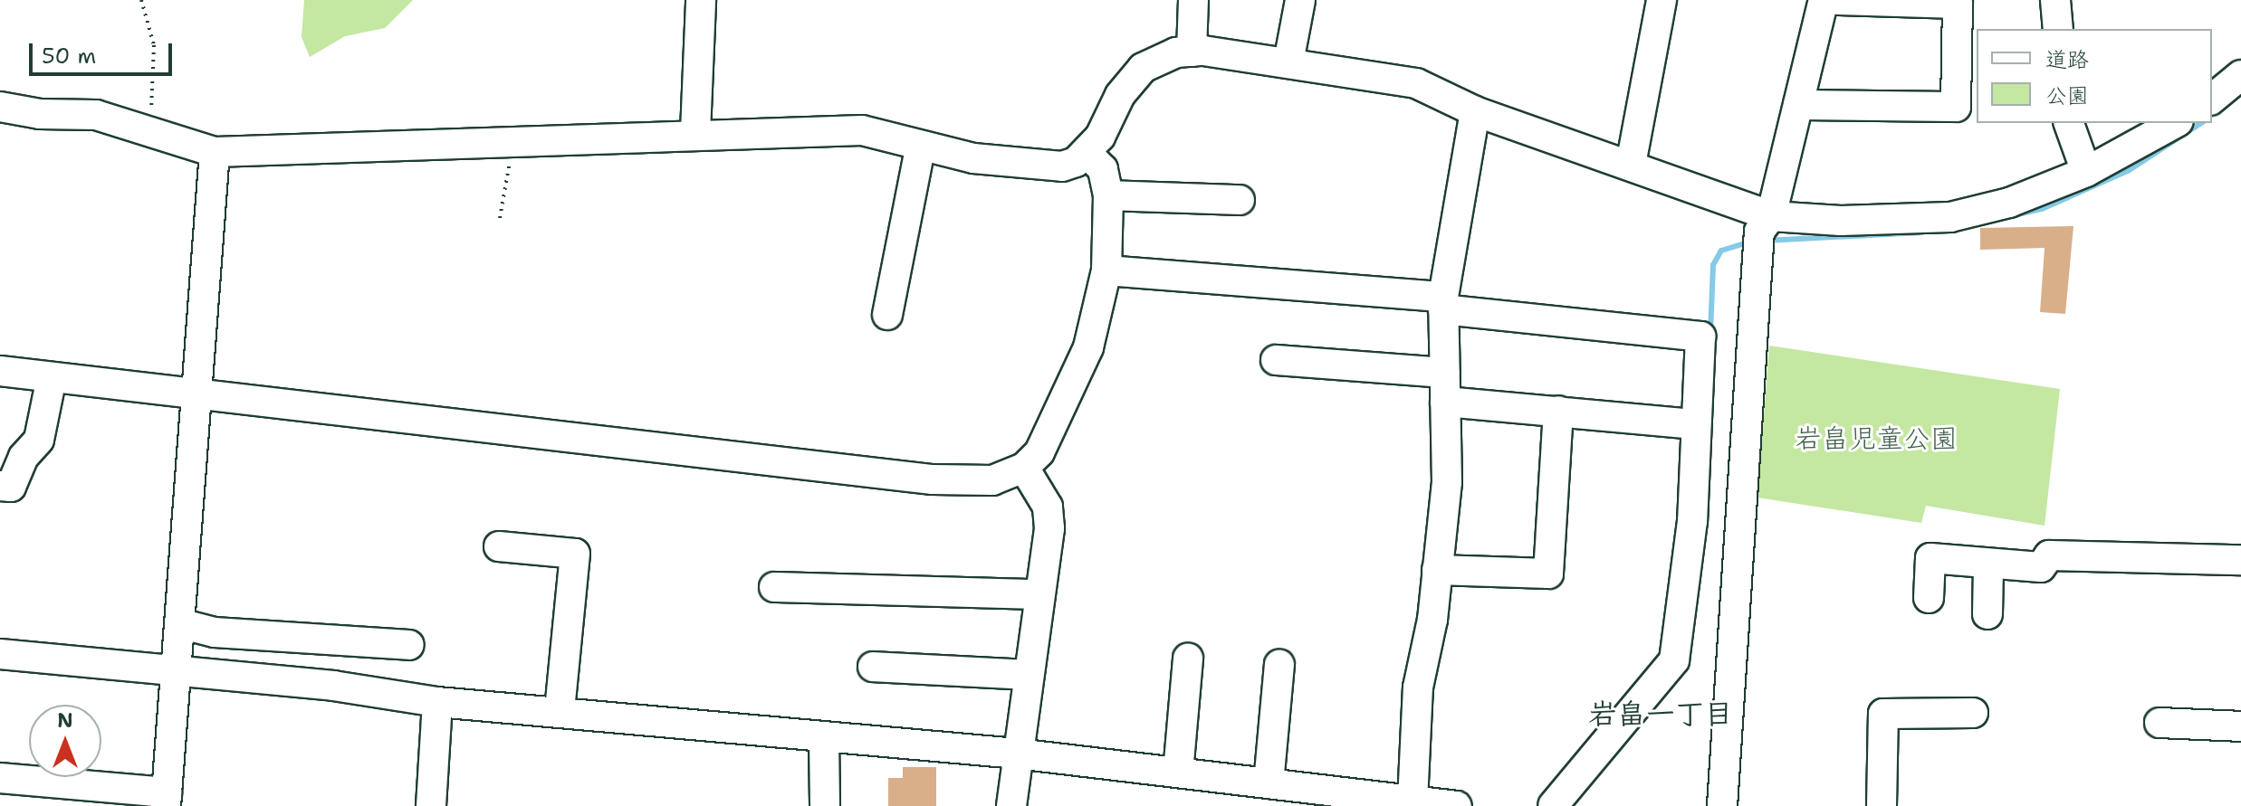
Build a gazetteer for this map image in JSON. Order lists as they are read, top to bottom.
{
  "districts": ["岩畠一丁目"],
  "parks": ["岩畠児童公園"],
  "legend": ["道路", "公園"],
  "scale_bar": "50 m",
  "north": "top"
}
